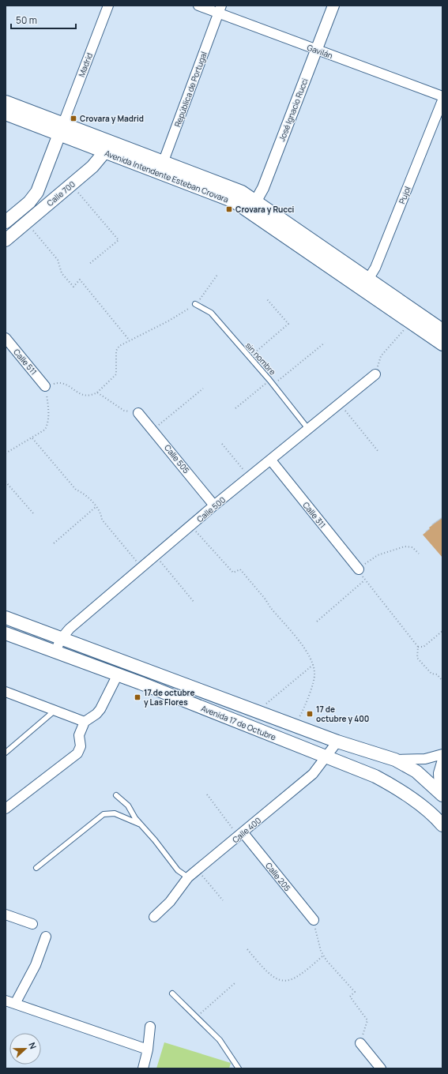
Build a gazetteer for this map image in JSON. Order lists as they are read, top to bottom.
{
  "streets": {
    "main road": ["Avenida Intendente Esteban Crovara", "Calle 700", "Avenida 17 de Octubre"],
    "street": [
      "Gavilán",
      "Madrid",
      "República de Portugal",
      "José Ignacio Rucci",
      "Pujol",
      "Calle 511",
      "Calle 505",
      "Calle 500",
      "Calle 311",
      "Calle 400",
      "Calle 205"
    ],
    "lane": ["sin nombre"]
  },
  "crossings": [
    ["Gavilán", "República de Portugal"],
    ["Gavilán", "José Ignacio Rucci"],
    ["Madrid", "Avenida Intendente Esteban Crovara"],
    ["Madrid", "Calle 700"],
    ["República de Portugal", "Avenida Intendente Esteban Crovara"],
    ["José Ignacio Rucci", "Avenida Intendente Esteban Crovara"],
    ["Avenida Intendente Esteban Crovara", "Calle 700"],
    ["Avenida Intendente Esteban Crovara", "Pujol"],
    ["sin nombre", "Calle 500"],
    ["Calle 505", "Calle 500"],
    ["Calle 500", "Calle 311"],
    ["Calle 500", "Avenida 17 de Octubre"],
    ["Avenida 17 de Octubre", "Calle 400"],
    ["Calle 400", "Calle 205"]
  ],
  "places": {
    "transit": [
      "Crovara y Madrid",
      "Crovara y Rucci",
      "17 de octubre y Las Flores",
      "17 de octubre y 400"
    ]
  },
  "scale_bar": "50 m",
  "north": "right"
}
